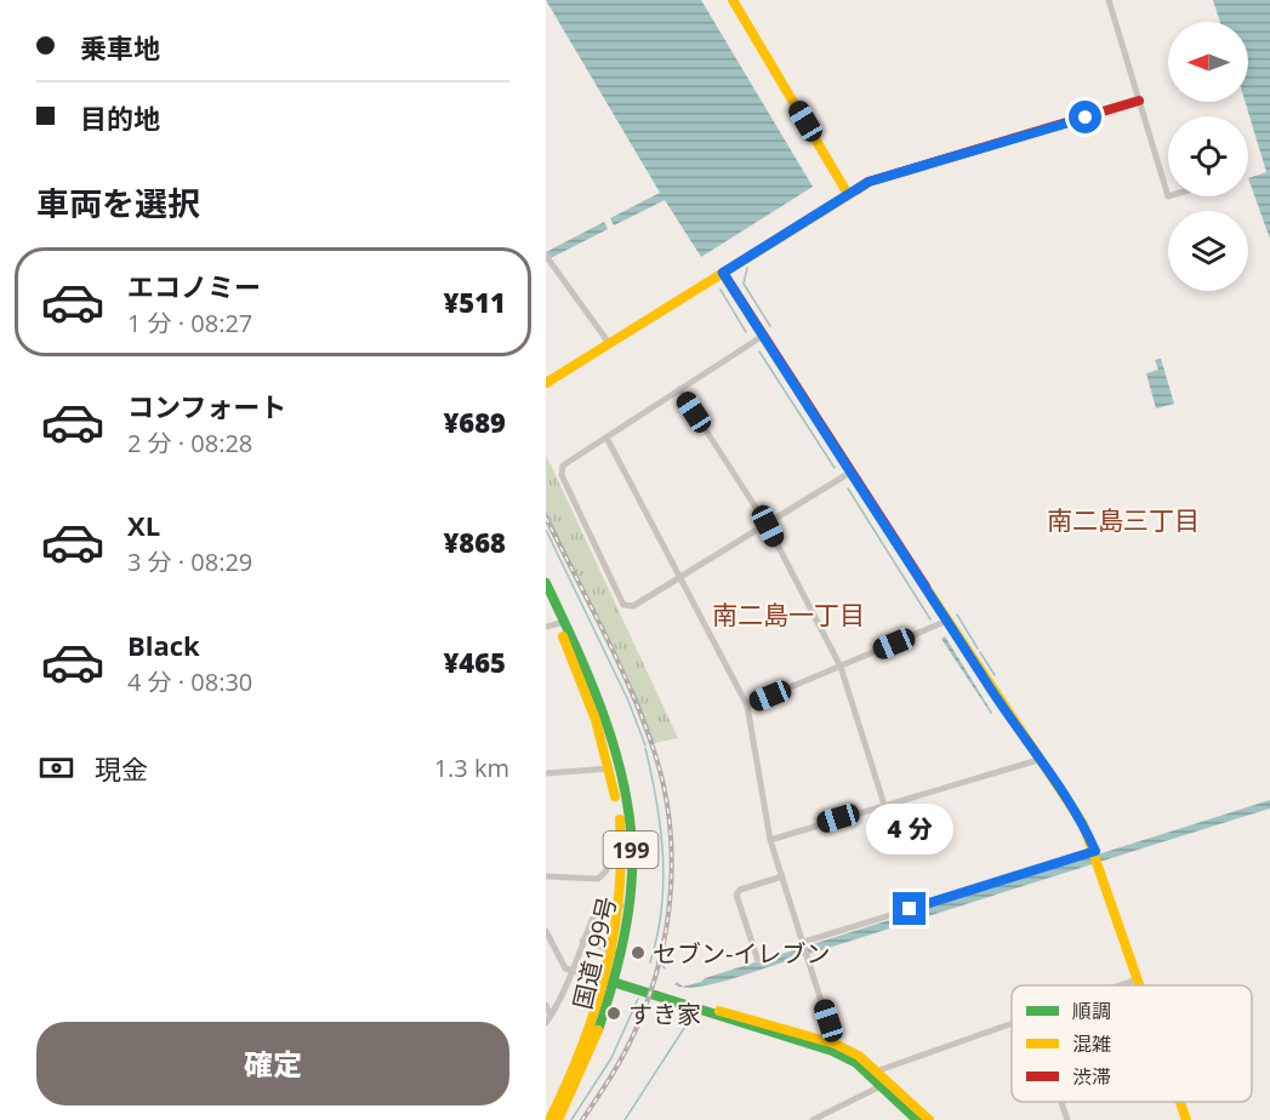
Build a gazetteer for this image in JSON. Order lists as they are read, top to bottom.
{
  "streets": {
    "main road": ["199", "国道199号"]
  },
  "districts": ["南二島三丁目", "南二島一丁目"],
  "places": ["セブン-イレブン", "すき家"],
  "legend": ["順調", "混雑", "渋滞"],
  "north": "left",
  "page": {
    "banner": ["乗車地", "目的地"],
    "heading": "車両を選択",
    "list": [
      {
        "name": "エコノミー",
        "note": "1 分 · 08:27",
        "value": "¥511"
      },
      {
        "name": "コンフォート",
        "note": "2 分 · 08:28",
        "value": "¥689"
      },
      {
        "name": "XL",
        "note": "3 分 · 08:29",
        "value": "¥868"
      },
      {
        "name": "Black",
        "note": "4 分 · 08:30",
        "value": "¥465"
      }
    ],
    "pay": ["現金", "1.3 km"],
    "bubble": "4 分",
    "buttons": "確定"
  }
}
